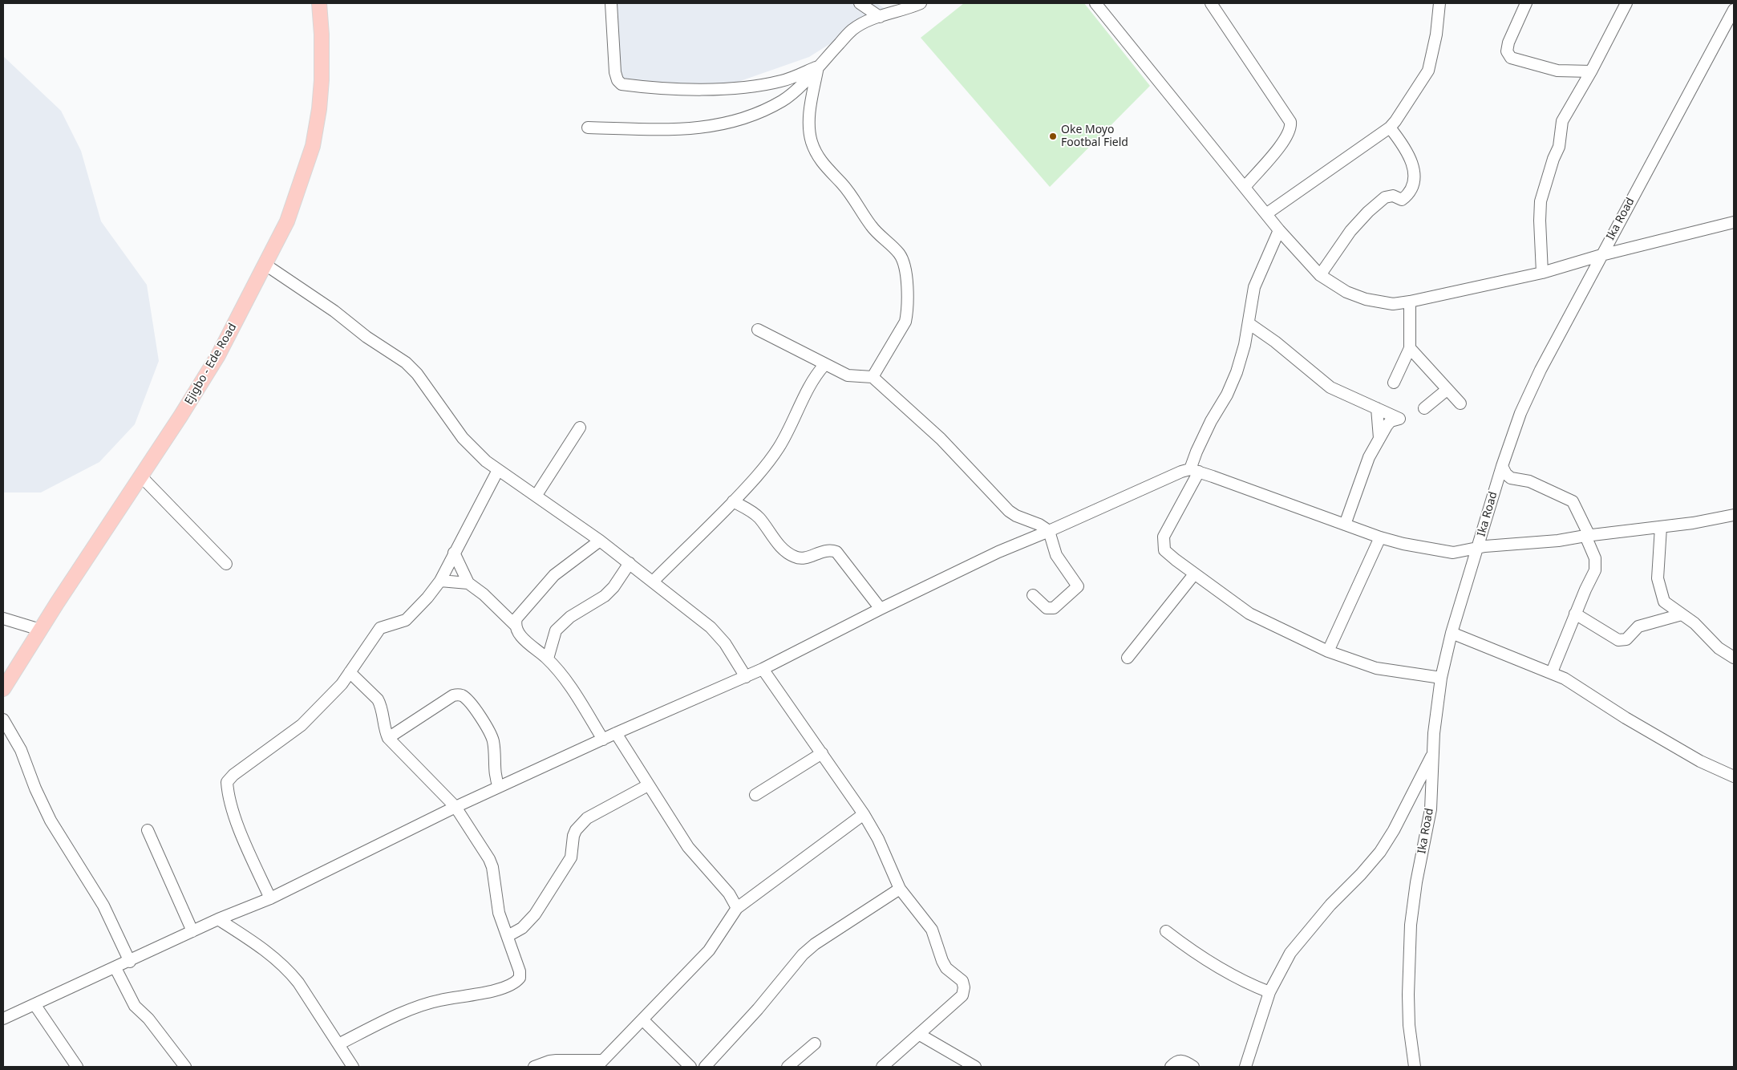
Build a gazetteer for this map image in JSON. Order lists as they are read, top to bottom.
{
  "streets": {
    "main road": ["Ejigbo - Ede Road"],
    "street": ["Ika Road"]
  },
  "places": ["Oke Moyo Footbal Field"]
}
